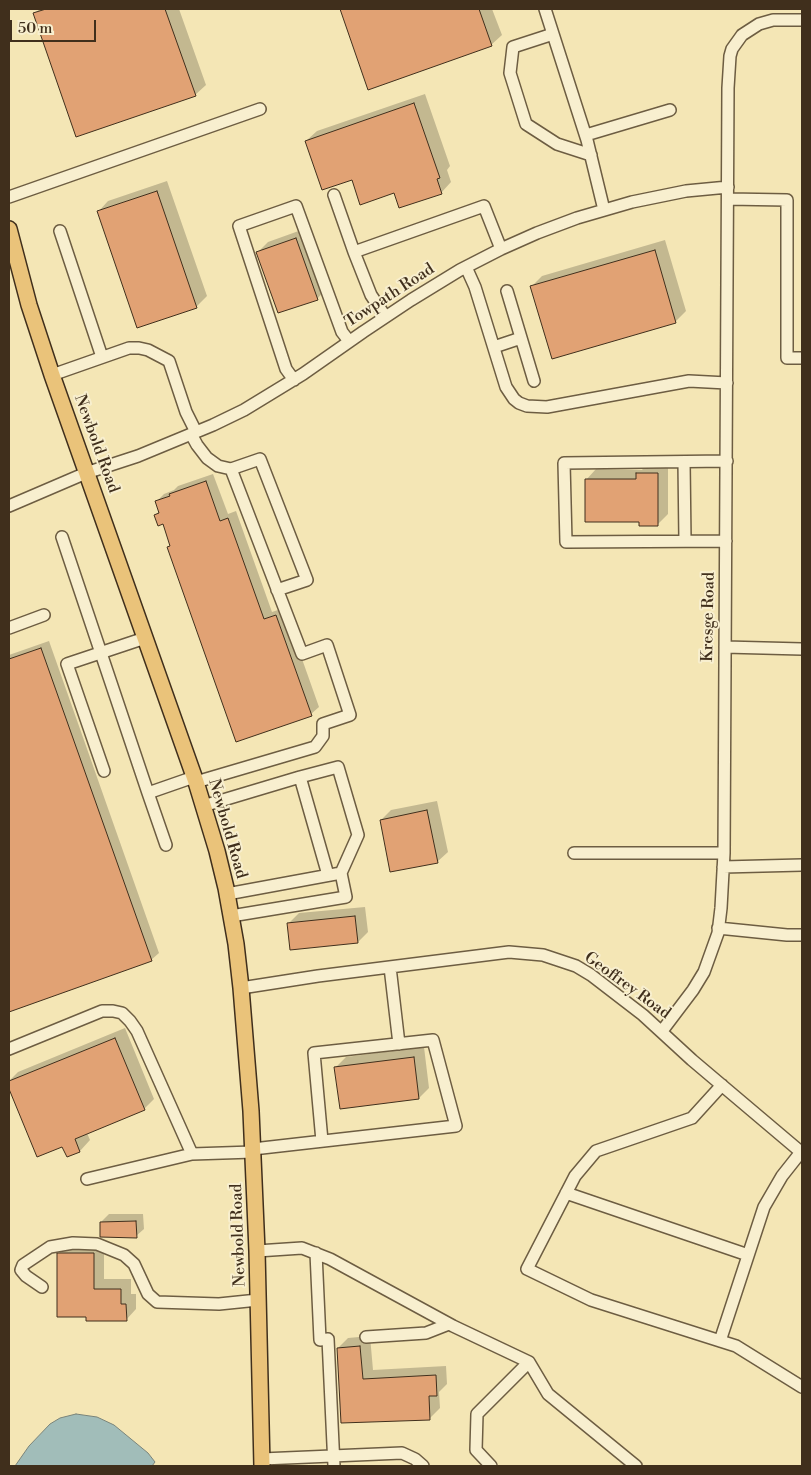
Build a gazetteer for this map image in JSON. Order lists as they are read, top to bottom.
{
  "streets": {
    "main road": ["Newbold Road"],
    "street": ["Towpath Road", "Kresge Road", "Geoffrey Road"]
  },
  "crossings": [
    ["Towpath Road", "Newbold Road"],
    ["Towpath Road", "Kresge Road"],
    ["Newbold Road", "Geoffrey Road"],
    ["Kresge Road", "Geoffrey Road"]
  ],
  "scale_bar": "50 m"
}
